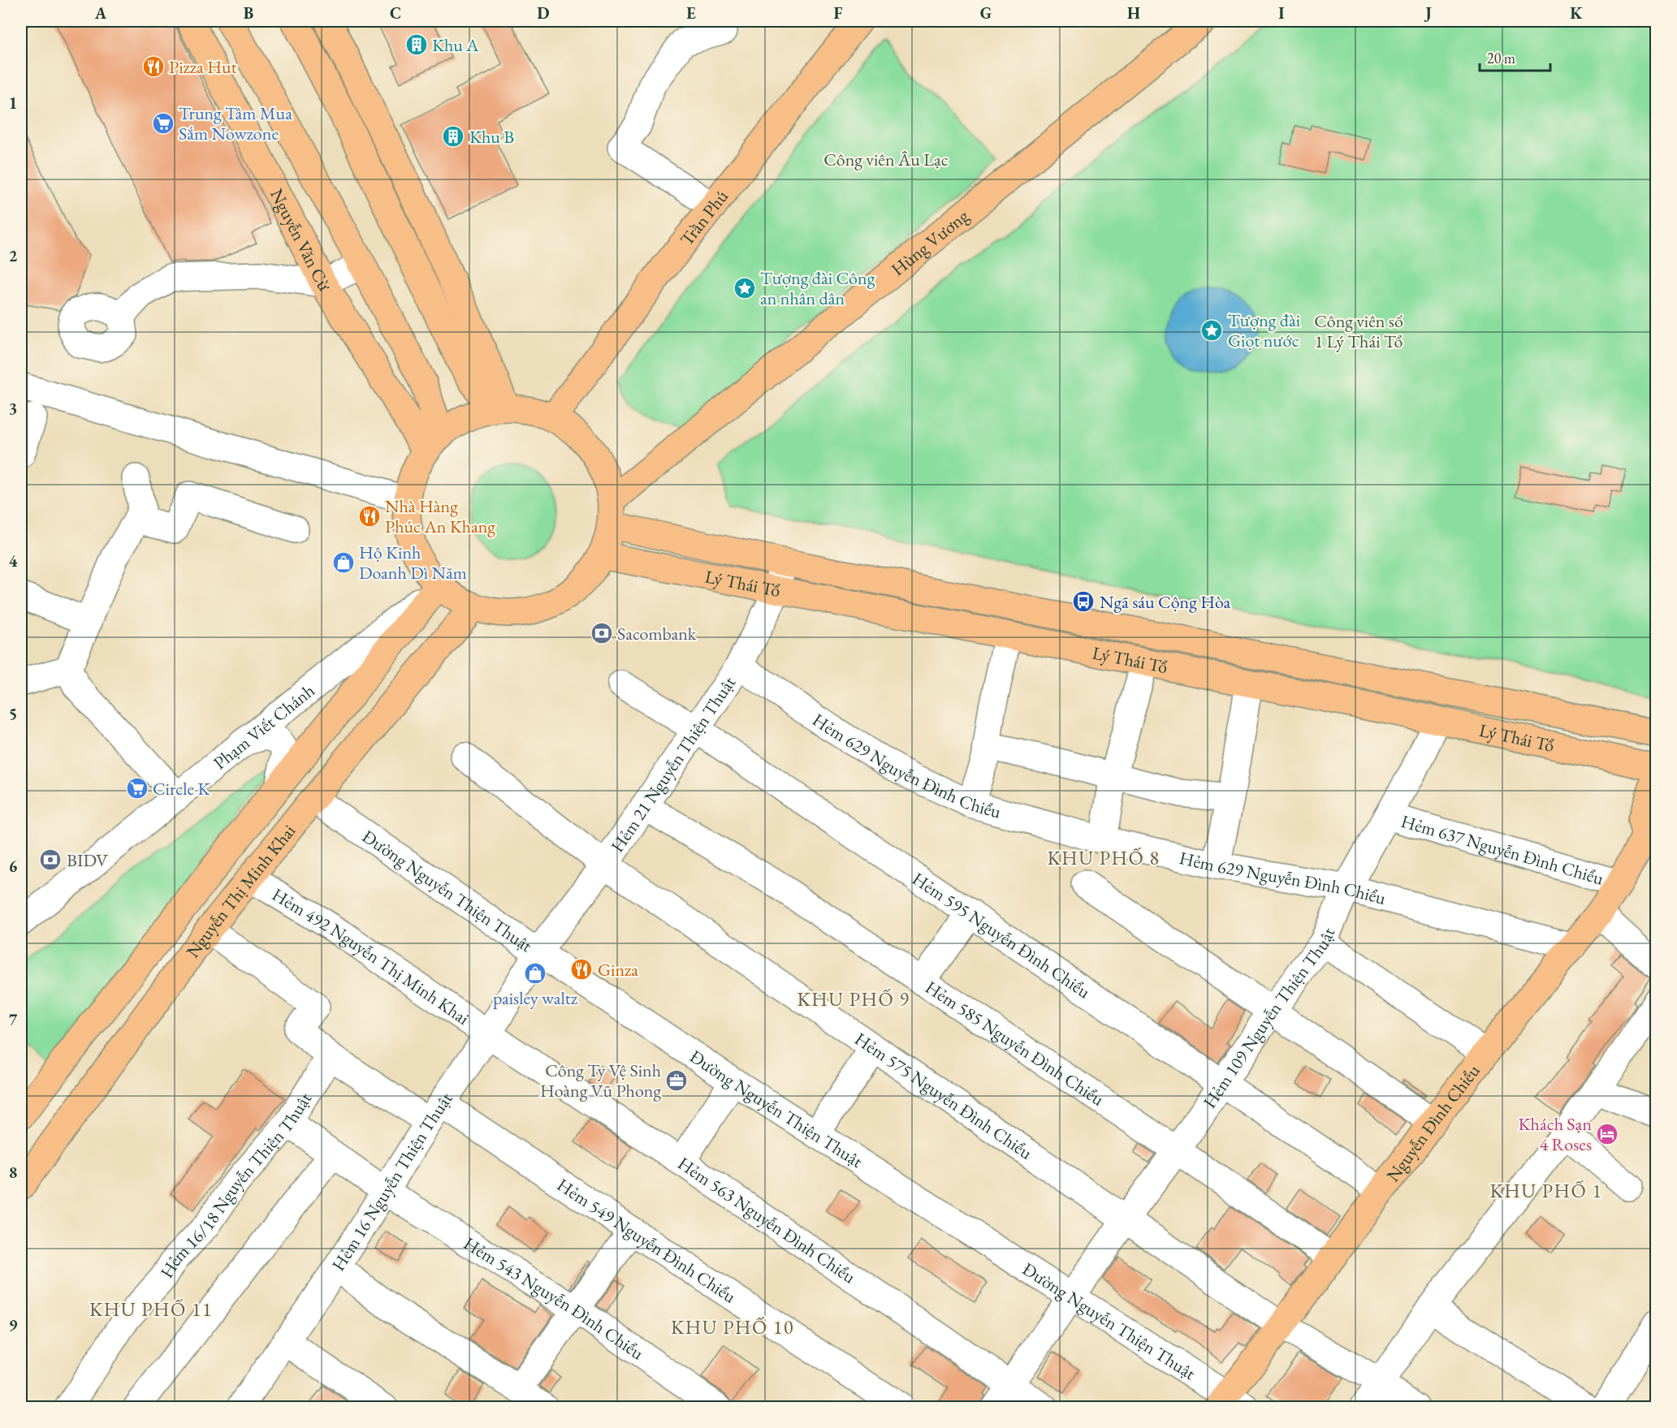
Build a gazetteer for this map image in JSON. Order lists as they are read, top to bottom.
{
  "streets": {
    "main road": [
      "Trần Phú",
      "Nguyễn Văn Cừ",
      "Hùng Vương",
      "Lý Thái Tổ",
      "Nguyễn Thị Minh Khai",
      "Nguyễn Đình Chiểu"
    ],
    "street": [
      "Phạm Viết Chánh",
      "Hẻm 629 Nguyễn Ðình Chiểu",
      "Hẻm 21 Nguyễn Thiện Thuật",
      "Hẻm 637 Nguyễn Ðình Chiểu",
      "Đường Nguyễn Thiện Thuật",
      "Hẻm 595 Nguyễn Ðình Chiểu",
      "Hẻm 492 Nguyễn Thị Minh Khai",
      "Hẻm 109 Nguyễn Thiện Thuật",
      "Hẻm 585 Nguyễn Ðình Chiểu",
      "Hẻm 575 Nguyễn Ðình Chiểu",
      "Hẻm 16 Nguyễn Thiện Thuật",
      "Hẻm 16/18 Nguyễn Thiện Thuật",
      "Hẻm 563 Nguyễn Ðình Chiểu",
      "Hẻm 549 Nguyễn Ðình Chiểu",
      "Hẻm 543 Nguyễn Ðình Chiểu"
    ]
  },
  "crossings": [
    ["Lý Thái Tổ", "Hẻm 21 Nguyễn Thiện Thuật"],
    ["Lý Thái Tổ", "Hẻm 109 Nguyễn Thiện Thuật"],
    ["Lý Thái Tổ", "Nguyễn Đình Chiểu"],
    ["Phạm Viết Chánh", "Nguyễn Thị Minh Khai"],
    ["Hẻm 629 Nguyễn Ðình Chiểu", "Hẻm 21 Nguyễn Thiện Thuật"],
    ["Hẻm 629 Nguyễn Ðình Chiểu", "Hẻm 109 Nguyễn Thiện Thuật"],
    ["Hẻm 629 Nguyễn Ðình Chiểu", "Nguyễn Đình Chiểu"],
    ["Hẻm 21 Nguyễn Thiện Thuật", "Đường Nguyễn Thiện Thuật"],
    ["Hẻm 21 Nguyễn Thiện Thuật", "Hẻm 595 Nguyễn Ðình Chiểu"],
    ["Hẻm 21 Nguyễn Thiện Thuật", "Hẻm 585 Nguyễn Ðình Chiểu"],
    ["Hẻm 21 Nguyễn Thiện Thuật", "Hẻm 575 Nguyễn Ðình Chiểu"],
    ["Hẻm 21 Nguyễn Thiện Thuật", "Hẻm 16 Nguyễn Thiện Thuật"],
    ["Hẻm 637 Nguyễn Ðình Chiểu", "Hẻm 109 Nguyễn Thiện Thuật"],
    ["Hẻm 637 Nguyễn Ðình Chiểu", "Nguyễn Đình Chiểu"],
    ["Đường Nguyễn Thiện Thuật", "Nguyễn Thị Minh Khai"],
    ["Đường Nguyễn Thiện Thuật", "Hẻm 109 Nguyễn Thiện Thuật"],
    ["Đường Nguyễn Thiện Thuật", "Nguyễn Đình Chiểu"],
    ["Đường Nguyễn Thiện Thuật", "Hẻm 16 Nguyễn Thiện Thuật"],
    ["Nguyễn Thị Minh Khai", "Hẻm 492 Nguyễn Thị Minh Khai"],
    ["Hẻm 595 Nguyễn Ðình Chiểu", "Hẻm 109 Nguyễn Thiện Thuật"],
    ["Hẻm 595 Nguyễn Ðình Chiểu", "Nguyễn Đình Chiểu"],
    ["Hẻm 492 Nguyễn Thị Minh Khai", "Hẻm 16 Nguyễn Thiện Thuật"],
    ["Hẻm 492 Nguyễn Thị Minh Khai", "Hẻm 563 Nguyễn Ðình Chiểu"],
    ["Hẻm 109 Nguyễn Thiện Thuật", "Hẻm 585 Nguyễn Ðình Chiểu"],
    ["Hẻm 109 Nguyễn Thiện Thuật", "Hẻm 575 Nguyễn Ðình Chiểu"],
    ["Hẻm 109 Nguyễn Thiện Thuật", "Hẻm 563 Nguyễn Ðình Chiểu"],
    ["Hẻm 585 Nguyễn Ðình Chiểu", "Nguyễn Đình Chiểu"],
    ["Hẻm 575 Nguyễn Ðình Chiểu", "Nguyễn Đình Chiểu"],
    ["Hẻm 16 Nguyễn Thiện Thuật", "Hẻm 563 Nguyễn Ðình Chiểu"],
    ["Hẻm 16 Nguyễn Thiện Thuật", "Hẻm 549 Nguyễn Ðình Chiểu"],
    ["Hẻm 16 Nguyễn Thiện Thuật", "Hẻm 543 Nguyễn Ðình Chiểu"]
  ],
  "districts": [
    "KHU PHỐ 8",
    "KHU PHỐ 9",
    "KHU PHỐ 1",
    "KHU PHỐ 11",
    "KHU PHỐ 10"
  ],
  "parks": ["Công viên Âu Lạc", "Công viên số 1 Lý Thái Tổ"],
  "places": {
    "building": ["Khu A", "Khu B"],
    "restaurant": ["Pizza Hut", "Nhà Hàng Phúc An Khang", "Ginza"],
    "supermarket": ["Trung Tâm Mua Sắm Nowzone", "Circle K"],
    "place": ["Tượng đài Công an nhân dân", "Tượng đài Giọt nước"],
    "shop": ["Hộ Kinh Doanh Dì Năm", "paisley waltz"],
    "bus stop": ["Ngã sáu Cộng Hòa"],
    "bank": ["Sacombank", "BIDV"],
    "office": ["Công Ty Vệ Sinh Hoàng Vũ Phong"],
    "hotel": ["Khách Sạn 4 Roses"]
  },
  "scale_bar": "20 m",
  "grid": {
    "columns": [
      "A",
      "B",
      "C",
      "D",
      "E",
      "F",
      "G",
      "H",
      "I",
      "J",
      "K"
    ],
    "rows": [
      "1",
      "2",
      "3",
      "4",
      "5",
      "6",
      "7",
      "8",
      "9"
    ]
  }
}
